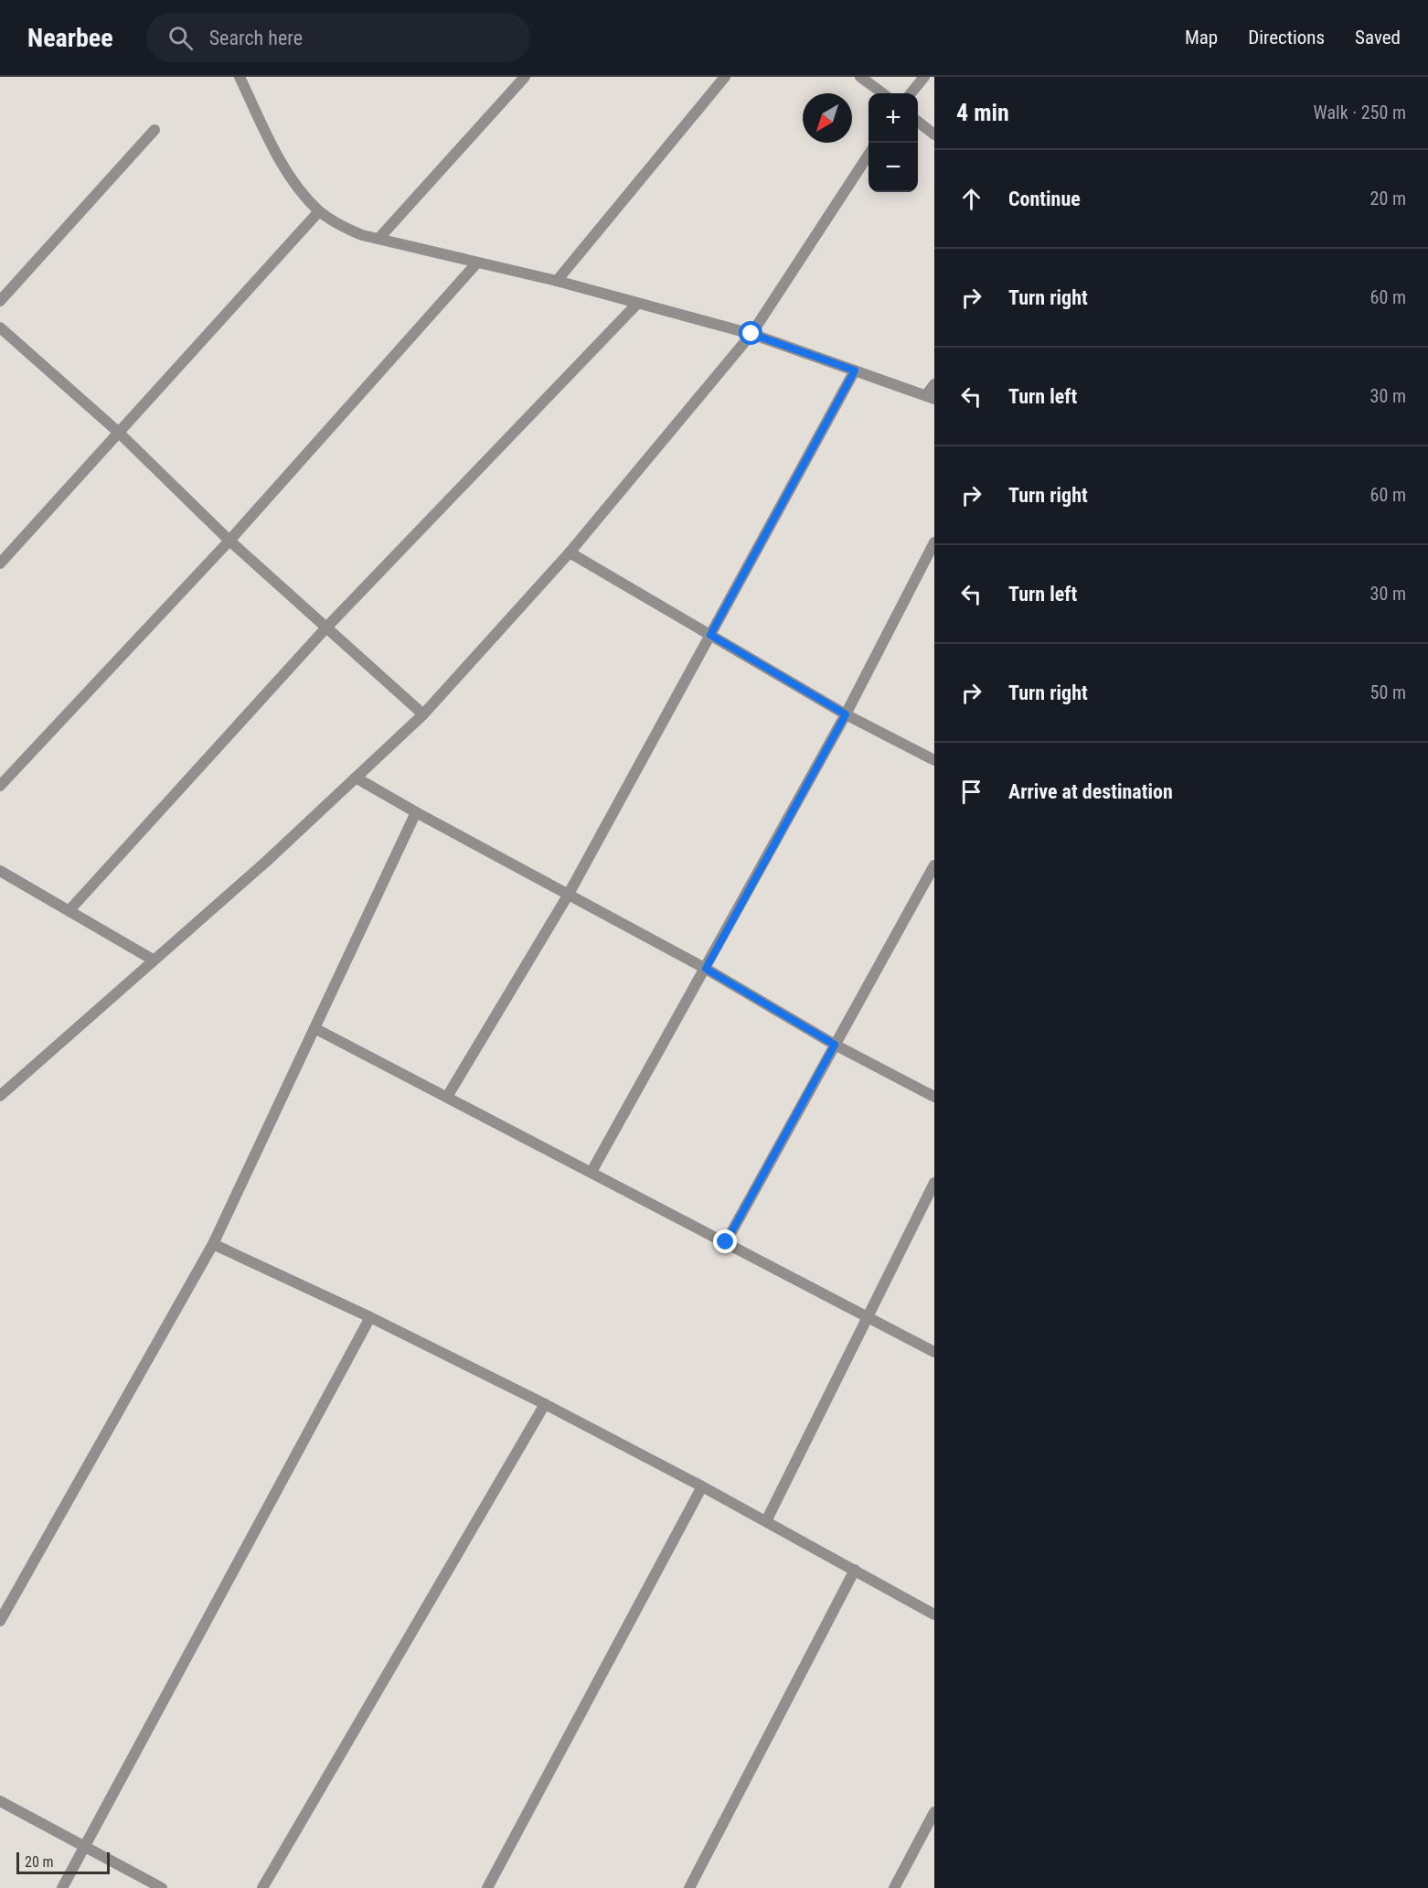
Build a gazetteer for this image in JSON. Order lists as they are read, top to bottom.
{
  "scale_bar": "20 m",
  "north": "bottom left",
  "page": {
    "header": "Nearbee",
    "search": "Search here",
    "nav": ["Map", "Directions", "Saved"],
    "heading": ["4 min", "Walk · 250 m"],
    "map_buttons": ["+", "−"],
    "list": [
      ["Continue", "20 m"],
      ["Turn right", "60 m"],
      ["Turn left", "30 m"],
      ["Turn right", "60 m"],
      ["Turn left", "30 m"],
      ["Turn right", "50 m"],
      "Arrive at destination"
    ],
    "scale": "20 m"
  }
}
